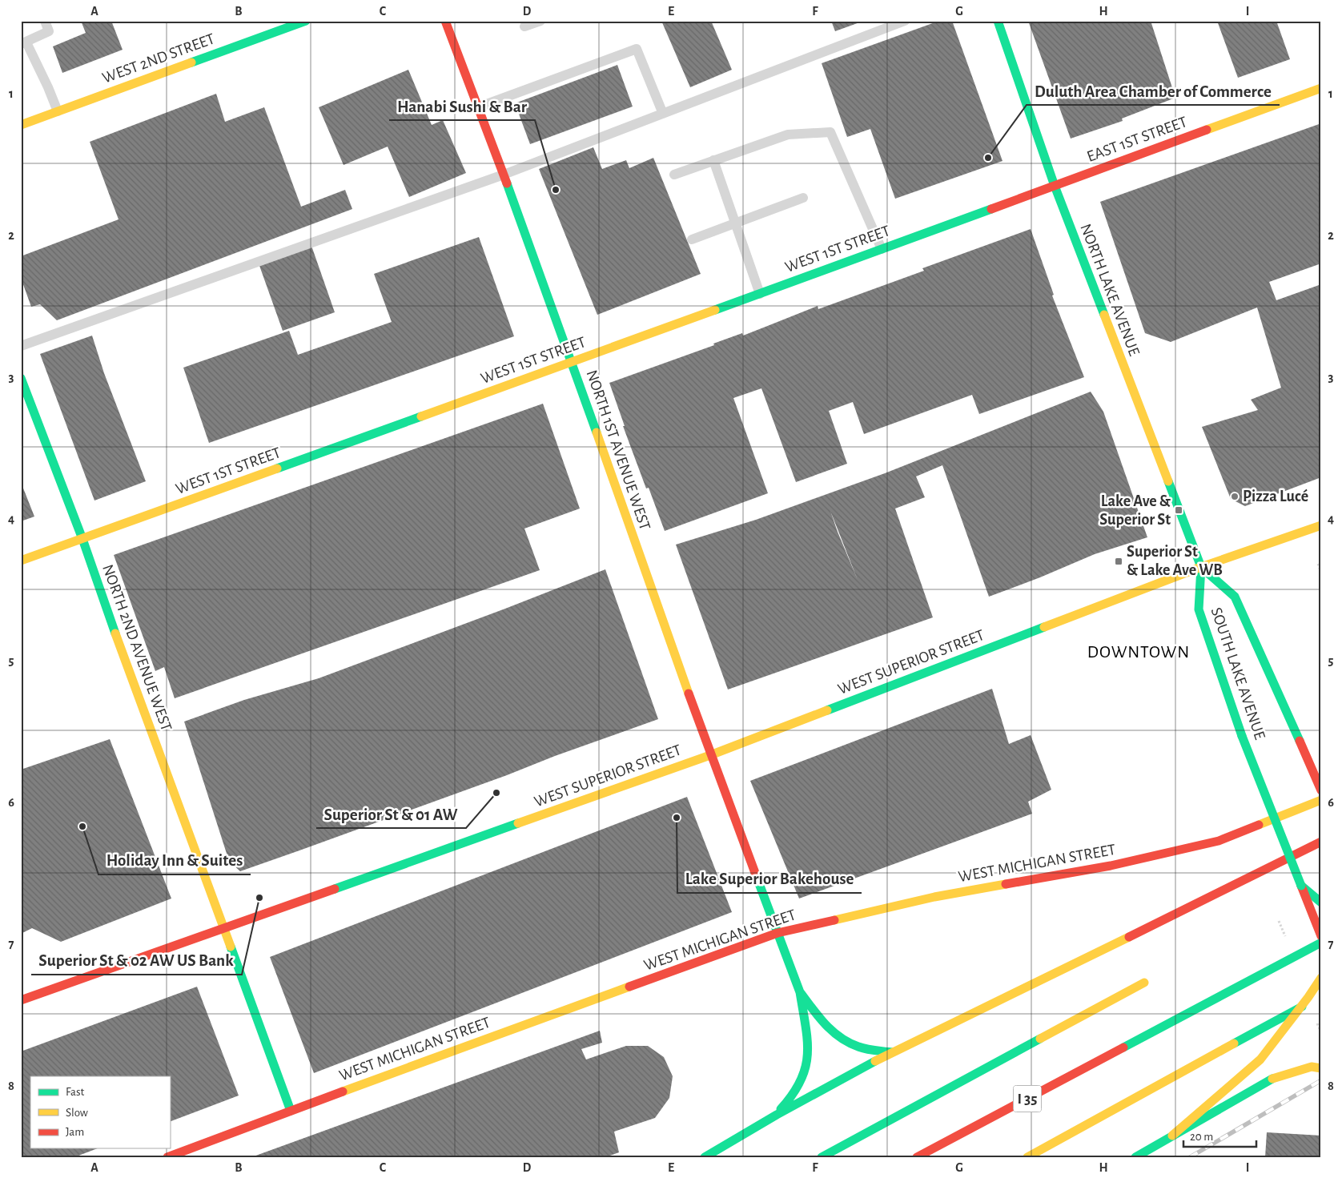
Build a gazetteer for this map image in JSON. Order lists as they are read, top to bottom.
{
  "streets": {
    "main road": [
      "WEST 2ND STREET",
      "EAST 1ST STREET",
      "WEST 1ST STREET",
      "NORTH LAKE AVENUE",
      "NORTH 1ST AVENUE WEST",
      "NORTH 2ND AVENUE WEST",
      "WEST SUPERIOR STREET",
      "SOUTH LAKE AVENUE",
      "WEST MICHIGAN STREET",
      "I 35"
    ]
  },
  "crossings": [
    ["EAST 1ST STREET", "WEST 1ST STREET"],
    ["EAST 1ST STREET", "NORTH LAKE AVENUE"],
    ["WEST 1ST STREET", "NORTH LAKE AVENUE"],
    ["WEST 1ST STREET", "NORTH 1ST AVENUE WEST"],
    ["WEST 1ST STREET", "NORTH 2ND AVENUE WEST"],
    ["NORTH LAKE AVENUE", "WEST SUPERIOR STREET"],
    ["NORTH LAKE AVENUE", "SOUTH LAKE AVENUE"],
    ["NORTH 1ST AVENUE WEST", "WEST SUPERIOR STREET"],
    ["NORTH 1ST AVENUE WEST", "WEST MICHIGAN STREET"],
    ["NORTH 2ND AVENUE WEST", "WEST SUPERIOR STREET"],
    ["NORTH 2ND AVENUE WEST", "WEST MICHIGAN STREET"],
    ["WEST SUPERIOR STREET", "SOUTH LAKE AVENUE"]
  ],
  "districts": ["DOWNTOWN"],
  "places": {
    "other": [
      "Duluth Area Chamber of Commerce",
      "Hanabi Sushi & Bar",
      "Pizza Lucé",
      "Superior St & 01 AW",
      "Lake Superior Bakehouse",
      "Holiday Inn & Suites",
      "Superior St & 02 AW US Bank"
    ],
    "transit": ["Lake Ave & Superior St", "Superior St & Lake Ave WB"]
  },
  "legend": ["Fast", "Slow", "Jam"],
  "scale_bar": "20 m",
  "grid": {
    "columns": [
      "A",
      "B",
      "C",
      "D",
      "E",
      "F",
      "G",
      "H",
      "I"
    ],
    "rows": [
      "1",
      "2",
      "3",
      "4",
      "5",
      "6",
      "7",
      "8"
    ]
  }
}
